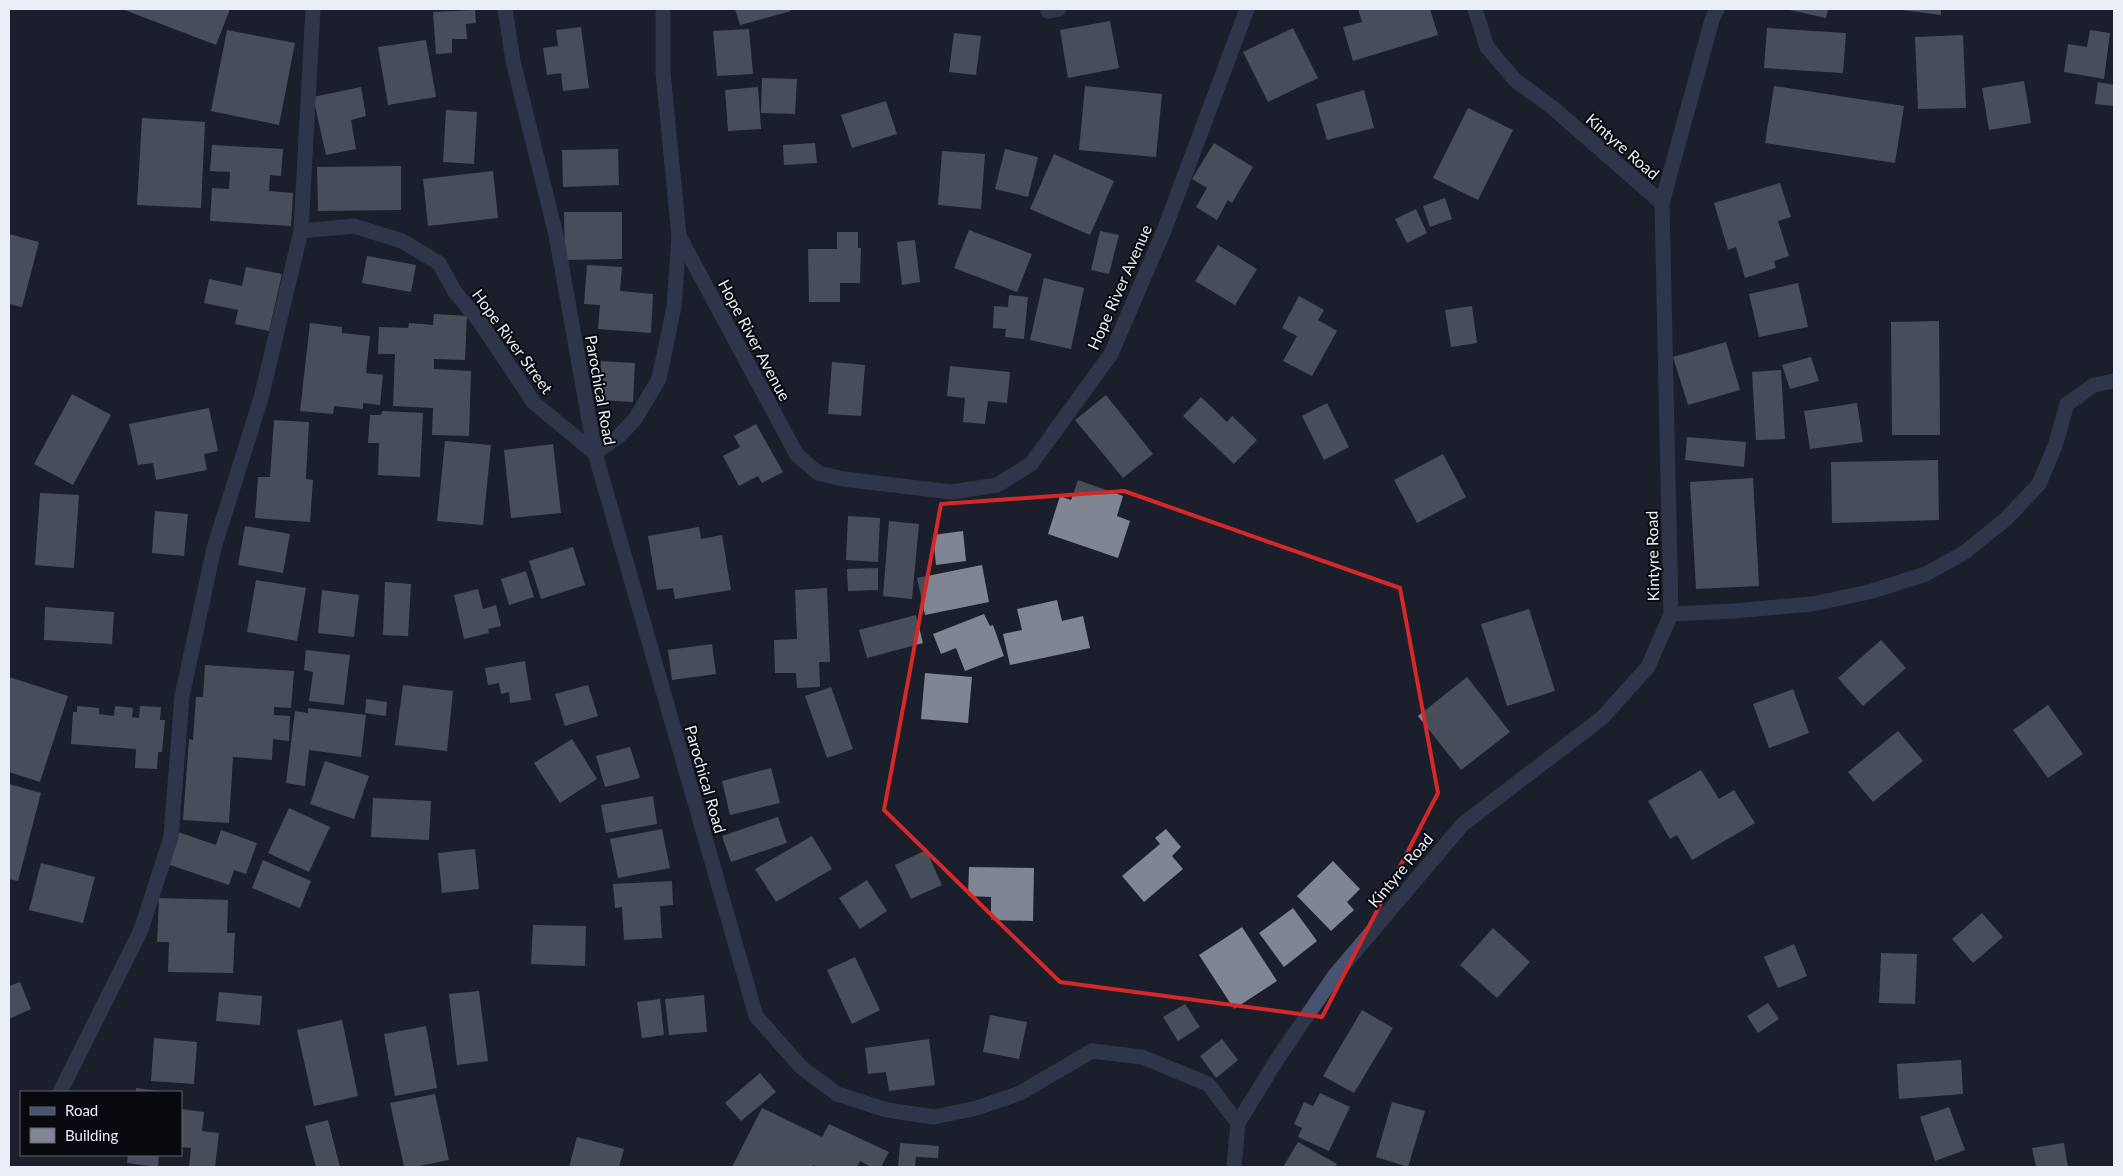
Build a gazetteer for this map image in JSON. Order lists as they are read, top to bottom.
{
  "streets": {
    "street": [
      "Kintyre Road",
      "Hope River Avenue",
      "Hope River Street",
      "Parochical Road"
    ]
  },
  "crossings": [
    ["Kintyre Road", "Parochical Road"],
    ["Hope River Street", "Parochical Road"]
  ],
  "legend": ["Road", "Building"]
}
